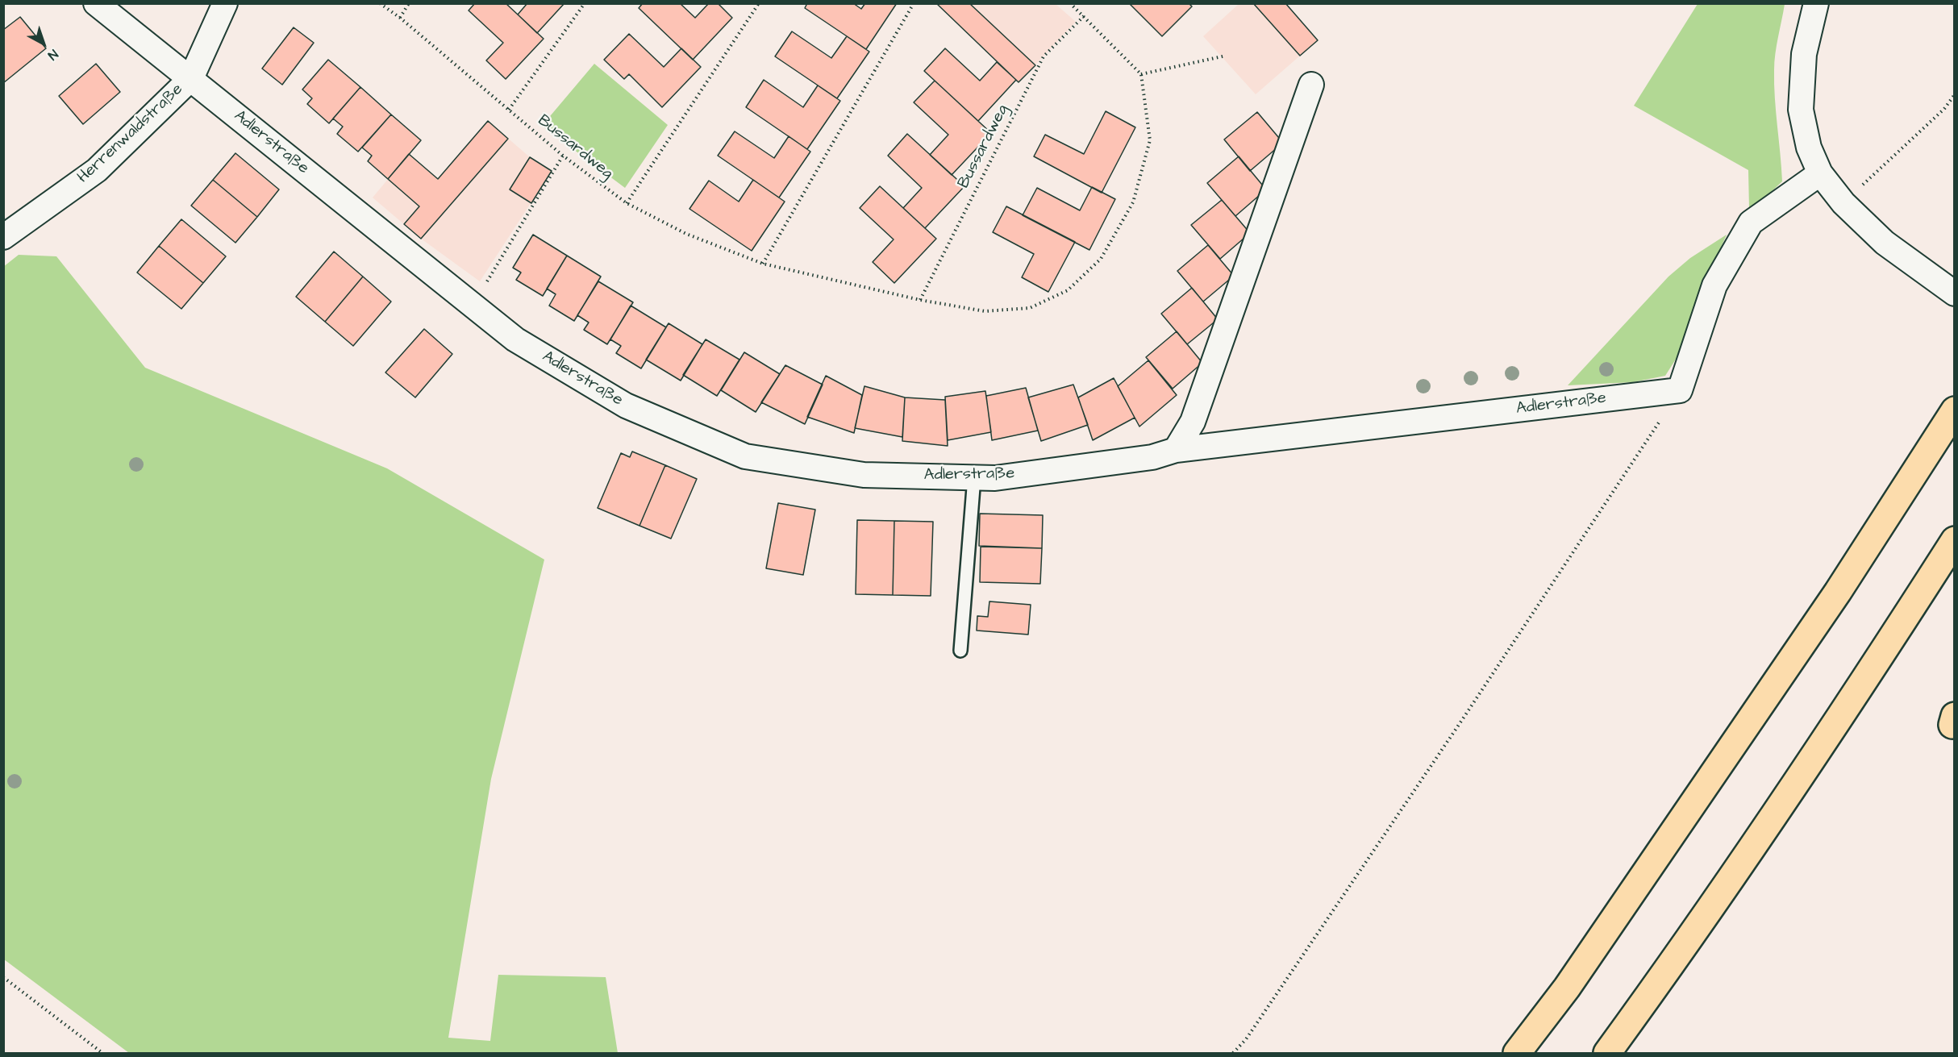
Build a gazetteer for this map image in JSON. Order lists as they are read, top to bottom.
{
  "streets": {
    "street": ["Herrenwaldstraße", "Adlerstraße"],
    "path": ["Bussardweg"]
  },
  "crossings": [
    ["Herrenwaldstraße", "Adlerstraße"]
  ],
  "north": "bottom right"
}
